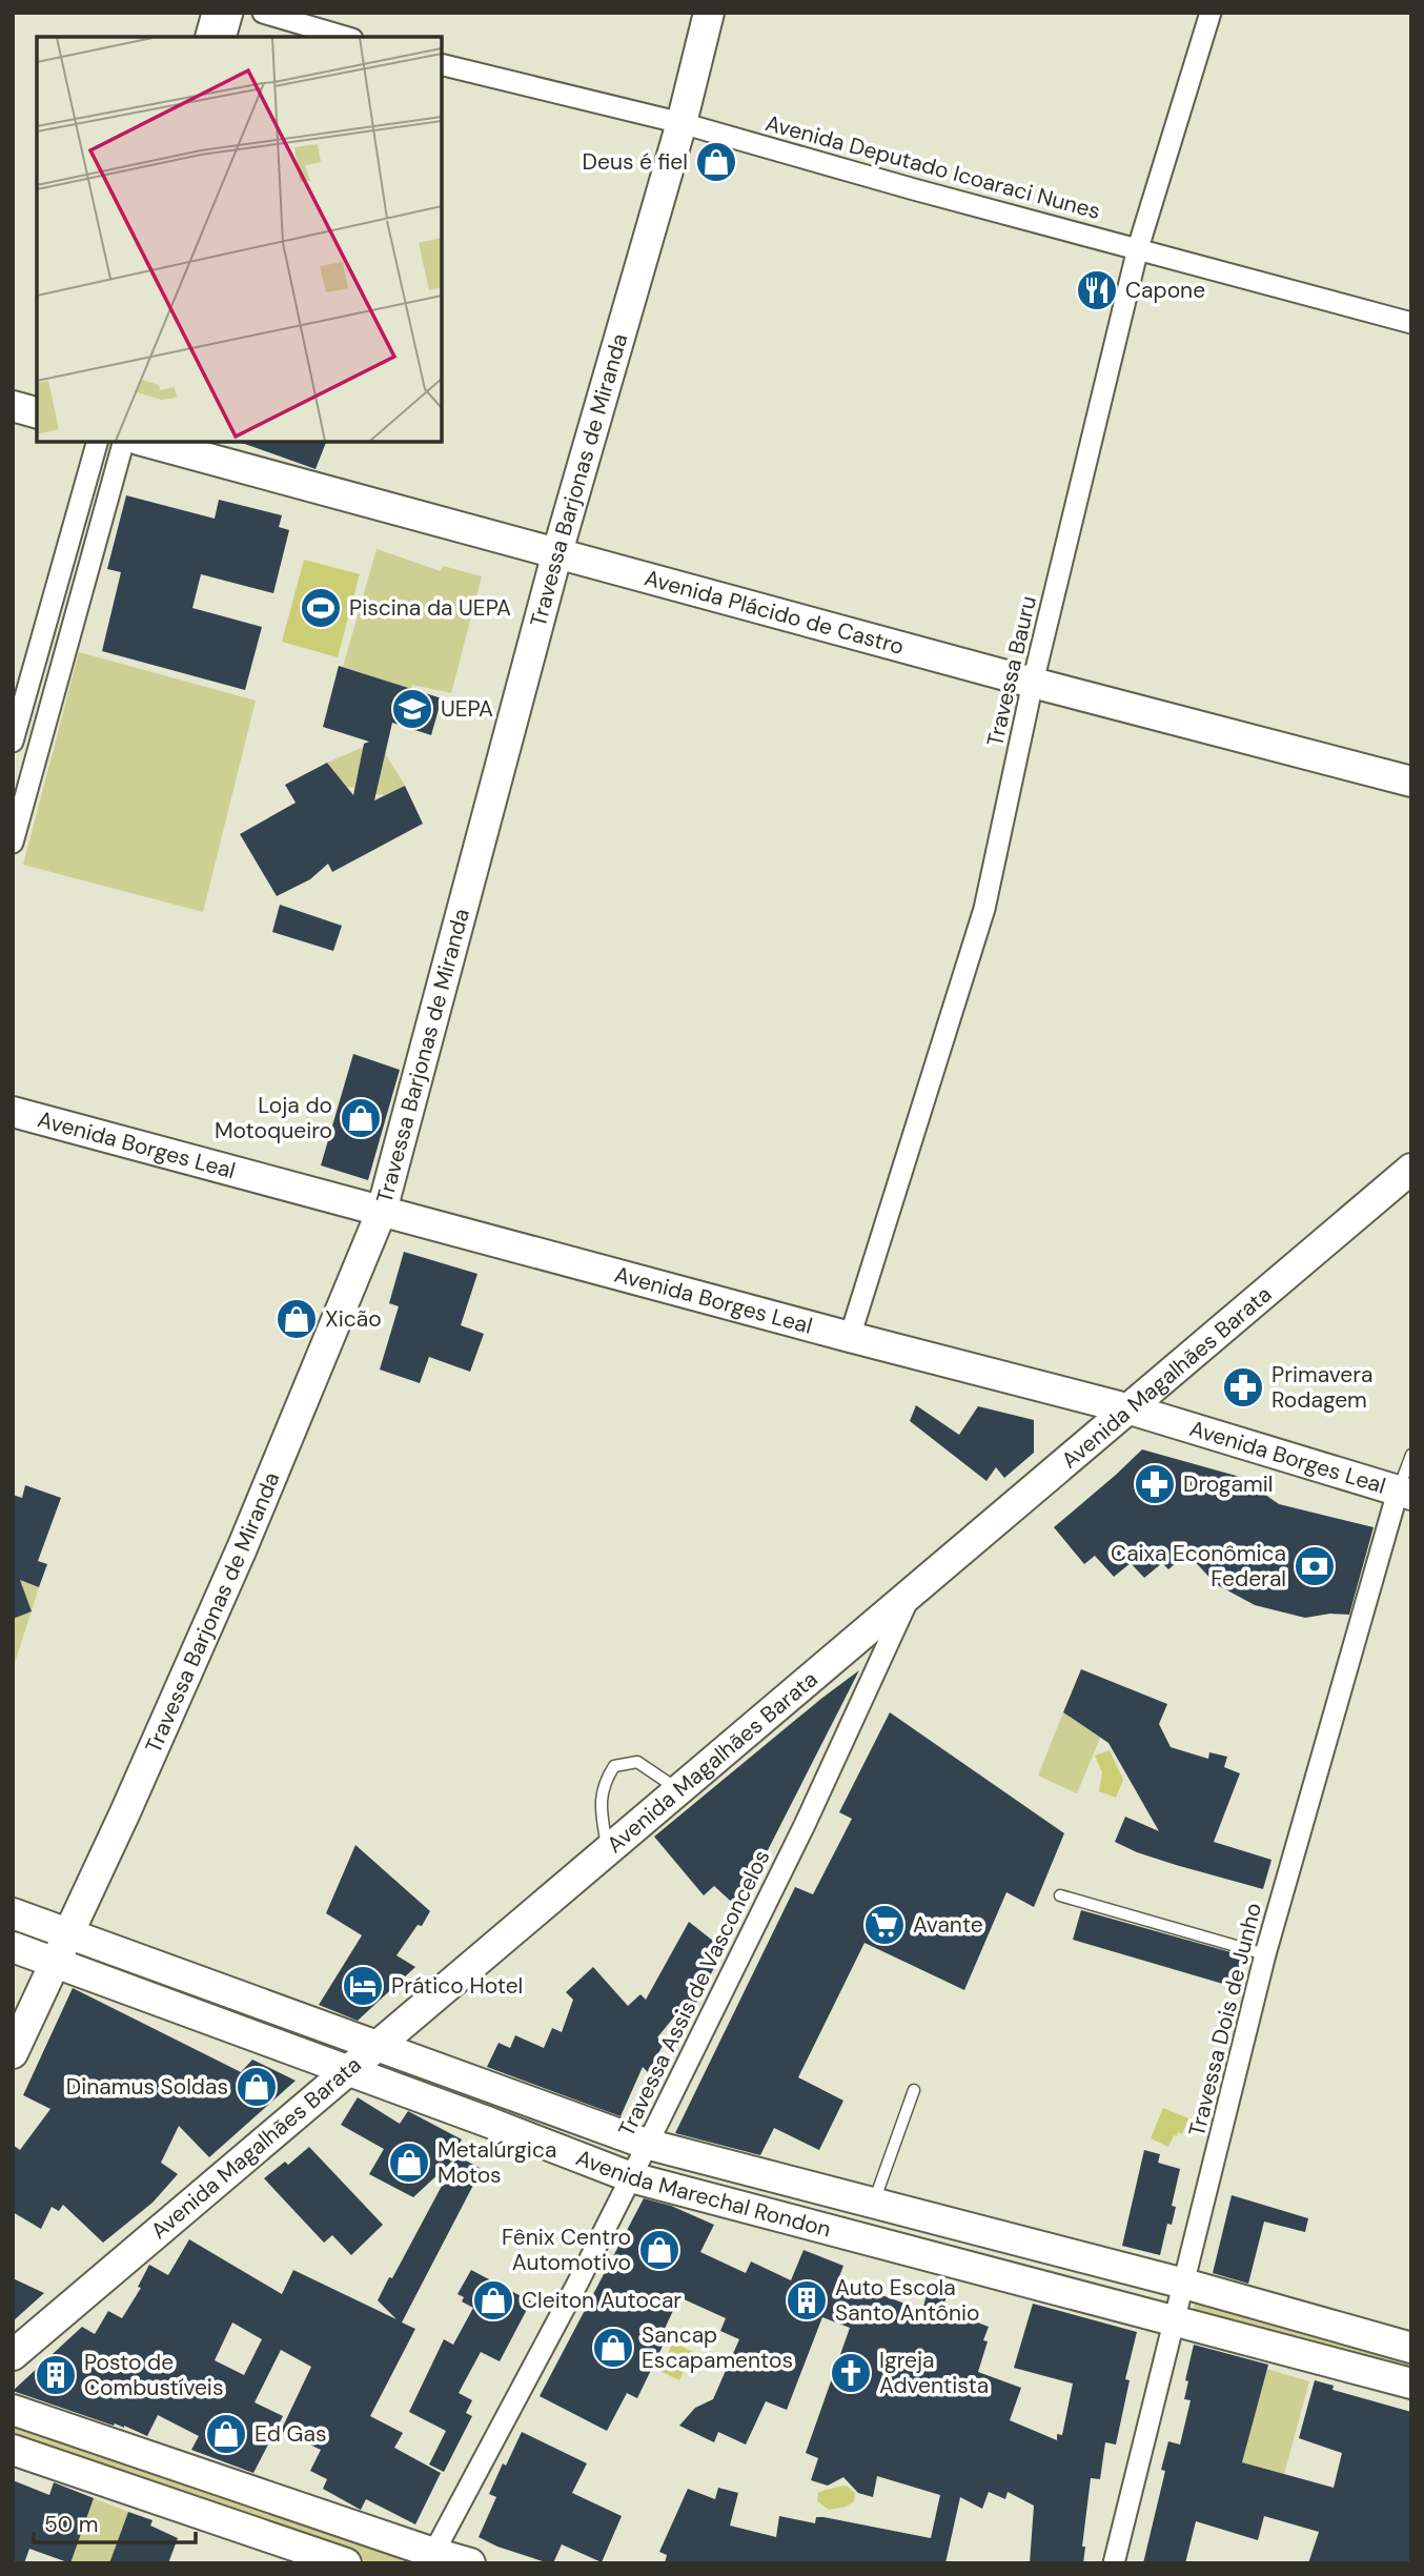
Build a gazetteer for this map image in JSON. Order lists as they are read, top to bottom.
{
  "streets": {
    "main road": [
      "Travessa Barjonas de Miranda",
      "Avenida Plácido de Castro",
      "Avenida Borges Leal",
      "Avenida Magalhães Barata",
      "Avenida Marechal Rondon"
    ],
    "street": [
      "Avenida Deputado Icoaraci Nunes",
      "Travessa Bauru",
      "Travessa Assis de Vasconcelos",
      "Travessa Dois de Junho"
    ]
  },
  "crossings": [
    ["Avenida Deputado Icoaraci Nunes", "Travessa Barjonas de Miranda"],
    ["Avenida Deputado Icoaraci Nunes", "Travessa Bauru"],
    ["Travessa Barjonas de Miranda", "Avenida Plácido de Castro"],
    ["Travessa Barjonas de Miranda", "Avenida Borges Leal"],
    ["Travessa Barjonas de Miranda", "Avenida Marechal Rondon"],
    ["Avenida Plácido de Castro", "Travessa Bauru"],
    ["Travessa Bauru", "Avenida Borges Leal"],
    ["Avenida Borges Leal", "Avenida Magalhães Barata"],
    ["Avenida Borges Leal", "Travessa Dois de Junho"],
    ["Avenida Magalhães Barata", "Travessa Assis de Vasconcelos"],
    ["Avenida Magalhães Barata", "Avenida Marechal Rondon"],
    ["Travessa Assis de Vasconcelos", "Avenida Marechal Rondon"],
    ["Travessa Dois de Junho", "Avenida Marechal Rondon"]
  ],
  "places": {
    "shop": [
      "Deus é fiel",
      "Loja do Motoqueiro",
      "Xicão",
      "Dinamus Soldas",
      "Metalúrgica Motos",
      "Fênix Centro Automotivo",
      "Cleiton Autocar",
      "Sancap Escapamentos",
      "Ed Gas"
    ],
    "restaurant": ["Capone"],
    "sports": ["Piscina da UEPA"],
    "school or university": ["UEPA"],
    "pharmacy": ["Primavera Rodagem", "Drogamil"],
    "bank": ["Caixa Econômica Federal"],
    "supermarket": ["Avante"],
    "hotel": ["Prático Hotel"],
    "building": ["Auto Escola Santo Antônio", "Posto de Combustíveis"],
    "church": ["Igreja Adventista"]
  },
  "scale_bar": "50 m"
}
